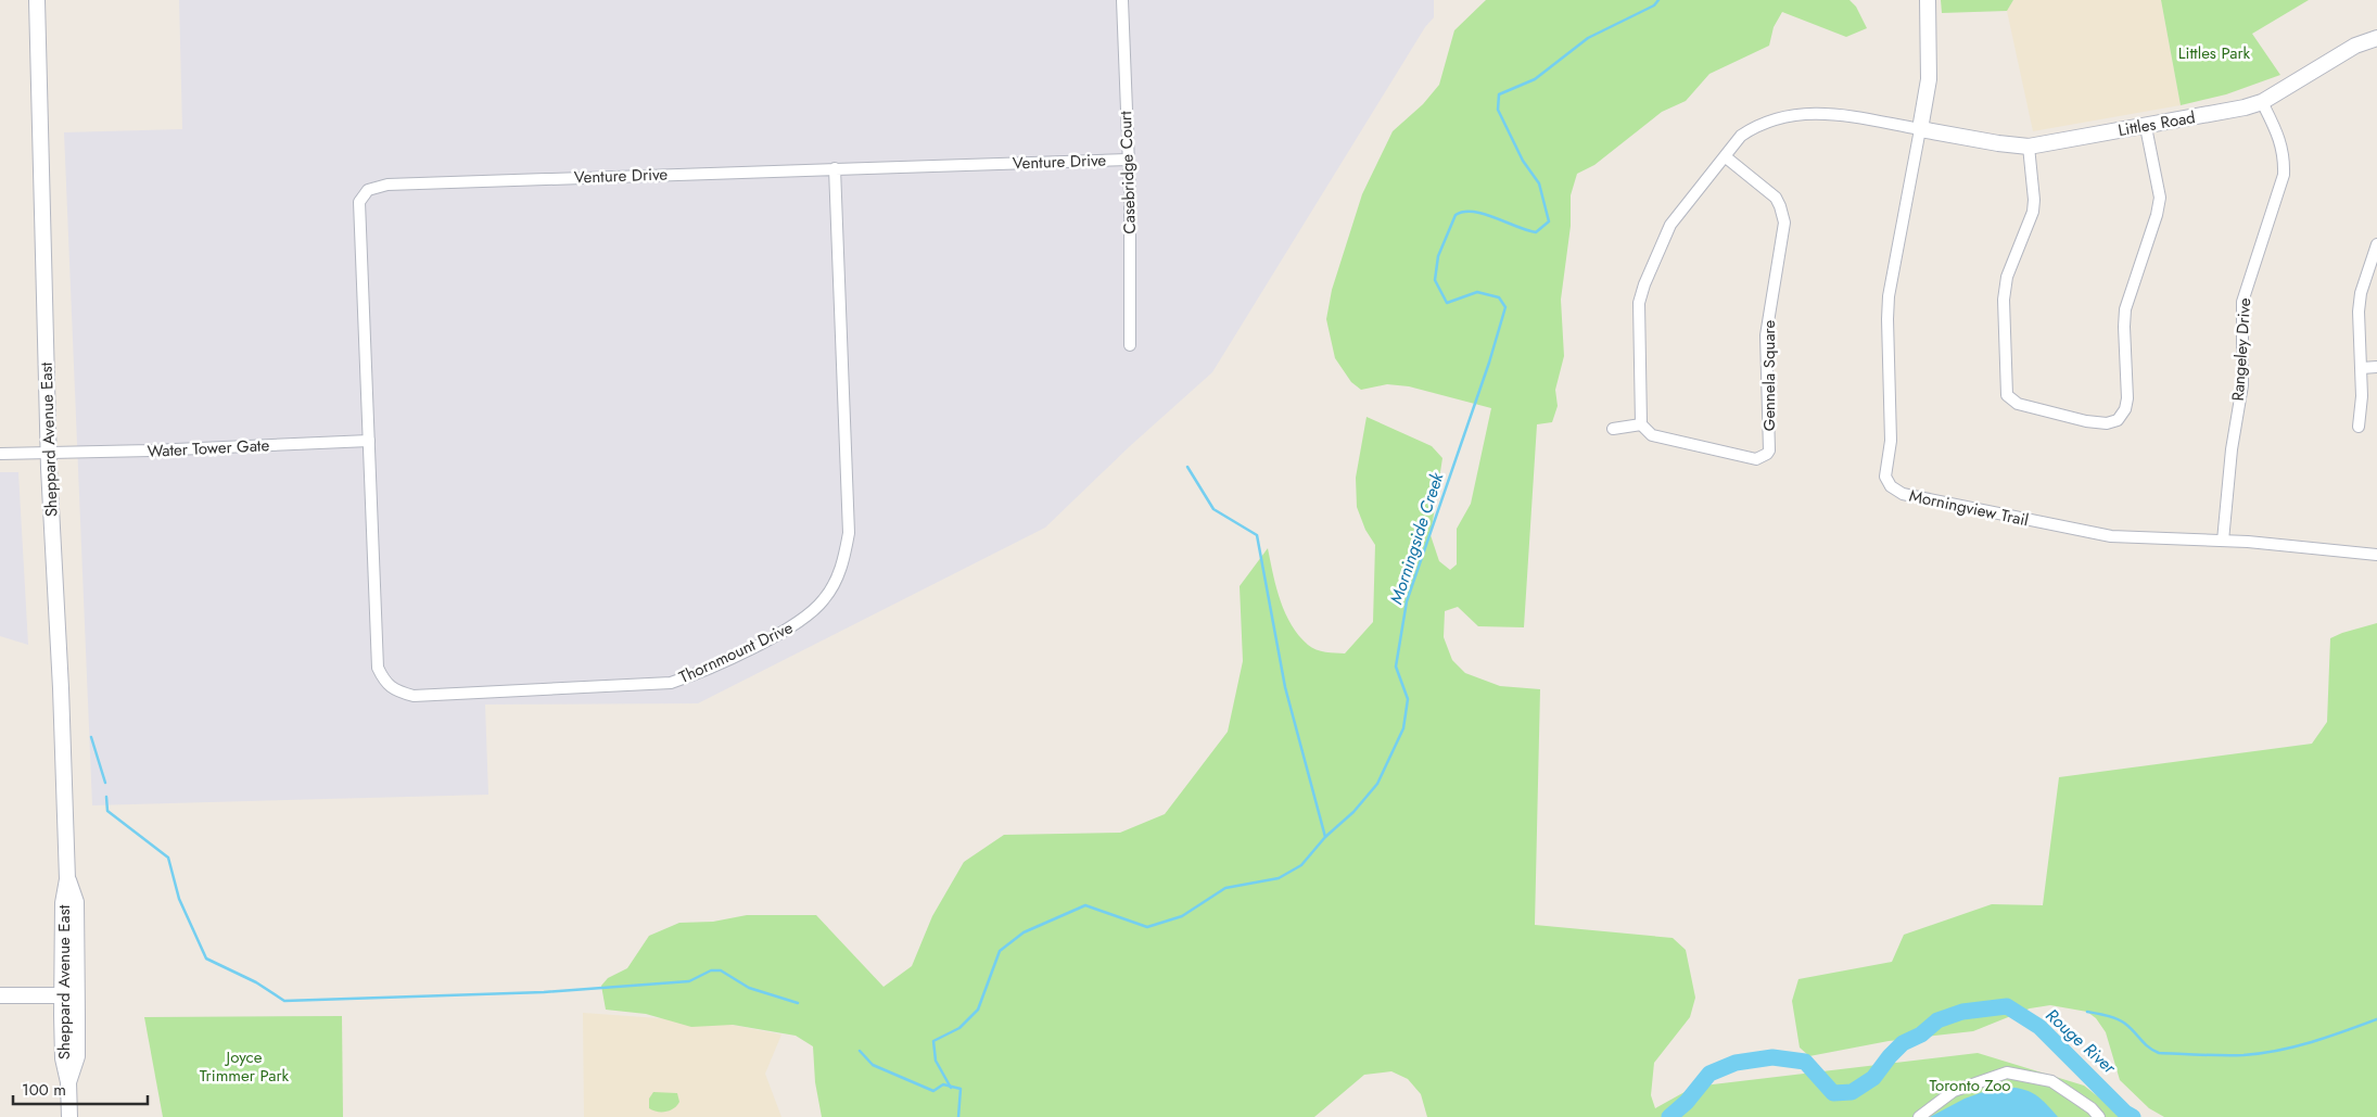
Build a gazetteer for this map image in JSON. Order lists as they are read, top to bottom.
{
  "streets": {
    "main road": ["Littles Road", "Sheppard Avenue East", "Morningview Trail"],
    "street": [
      "Venture Drive",
      "Casebridge Court",
      "Rangeley Drive",
      "Gennela Square",
      "Water Tower Gate",
      "Thornmount Drive"
    ]
  },
  "crossings": [
    ["Littles Road", "Rangeley Drive"],
    ["Littles Road", "Morningview Trail"],
    ["Venture Drive", "Casebridge Court"],
    ["Venture Drive", "Water Tower Gate"],
    ["Venture Drive", "Thornmount Drive"],
    ["Rangeley Drive", "Morningview Trail"],
    ["Sheppard Avenue East", "Water Tower Gate"],
    ["Water Tower Gate", "Thornmount Drive"]
  ],
  "water": ["Morningside Creek", "Rouge River"],
  "parks": ["Littles Park", "Joyce Trimmer Park", "Toronto Zoo"],
  "scale_bar": "100 m"
}
